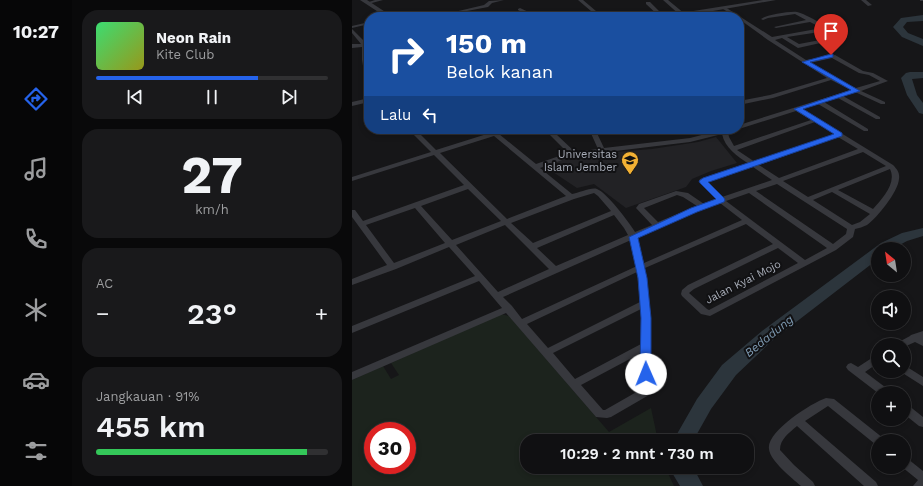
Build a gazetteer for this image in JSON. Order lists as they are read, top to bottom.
{
  "streets": {
    "street": ["Jalan Kyai Mojo"]
  },
  "water": ["Bedadung"],
  "places": {
    "school or university": ["Universitas Islam Jember"]
  },
  "north": "top left",
  "page": {
    "tabs": "10:27",
    "turn": ["150 m", "Belok kanan"],
    "song": ["Neon Rain", "Kite Club"],
    "then": "Lalu",
    "tile": [
      ["27", "km/h"],
      "AC",
      ["Jangkauan · 91%", "455 km"]
    ],
    "map_buttons": ["+", "−"],
    "heat": ["−", "23°", "+"],
    "limit": "30",
    "trip": "10:29 · 2 mnt · 730 m"
  }
}
